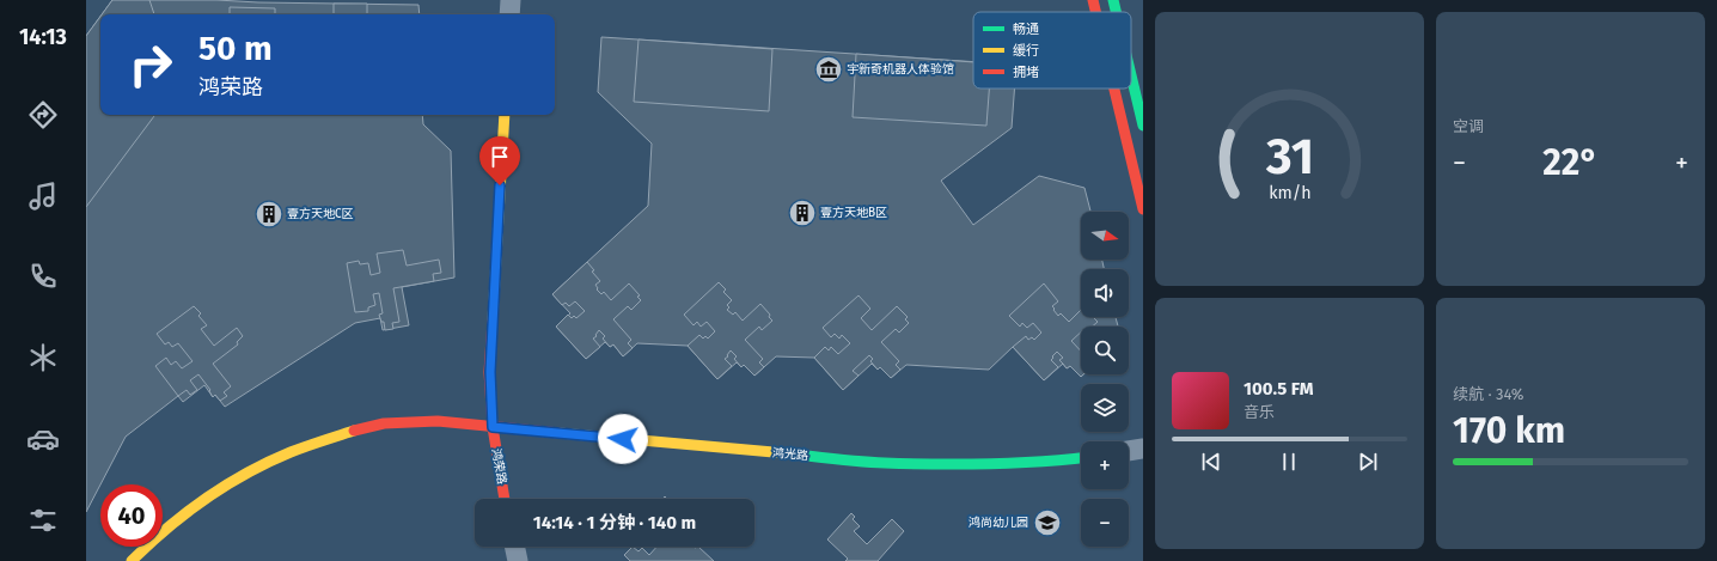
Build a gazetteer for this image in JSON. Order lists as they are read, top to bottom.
{
  "streets": {
    "street": ["鸿光路", "鸿荣路"]
  },
  "crossings": [
    ["鸿光路", "鸿荣路"]
  ],
  "places": {
    "museum": ["宇新奇机器人体验馆"],
    "building": ["壹方天地B区", "壹方天地C区"],
    "school or university": ["鸿尚幼儿园"]
  },
  "legend": ["畅通", "缓行", "拥堵"],
  "north": "right",
  "page": {
    "tabs": "14:13",
    "tile": [
      "空调",
      ["续航 · 34%", "170 km"]
    ],
    "turn": ["50 m", "鸿荣路"],
    "heat": ["−", "22°", "+"],
    "map_buttons": ["+", "−"],
    "song": ["100.5 FM", "音乐"],
    "limit": "40",
    "trip": "14:14 · 1 分钟 · 140 m",
    "gauge": ["31", "km/h"]
  }
}
